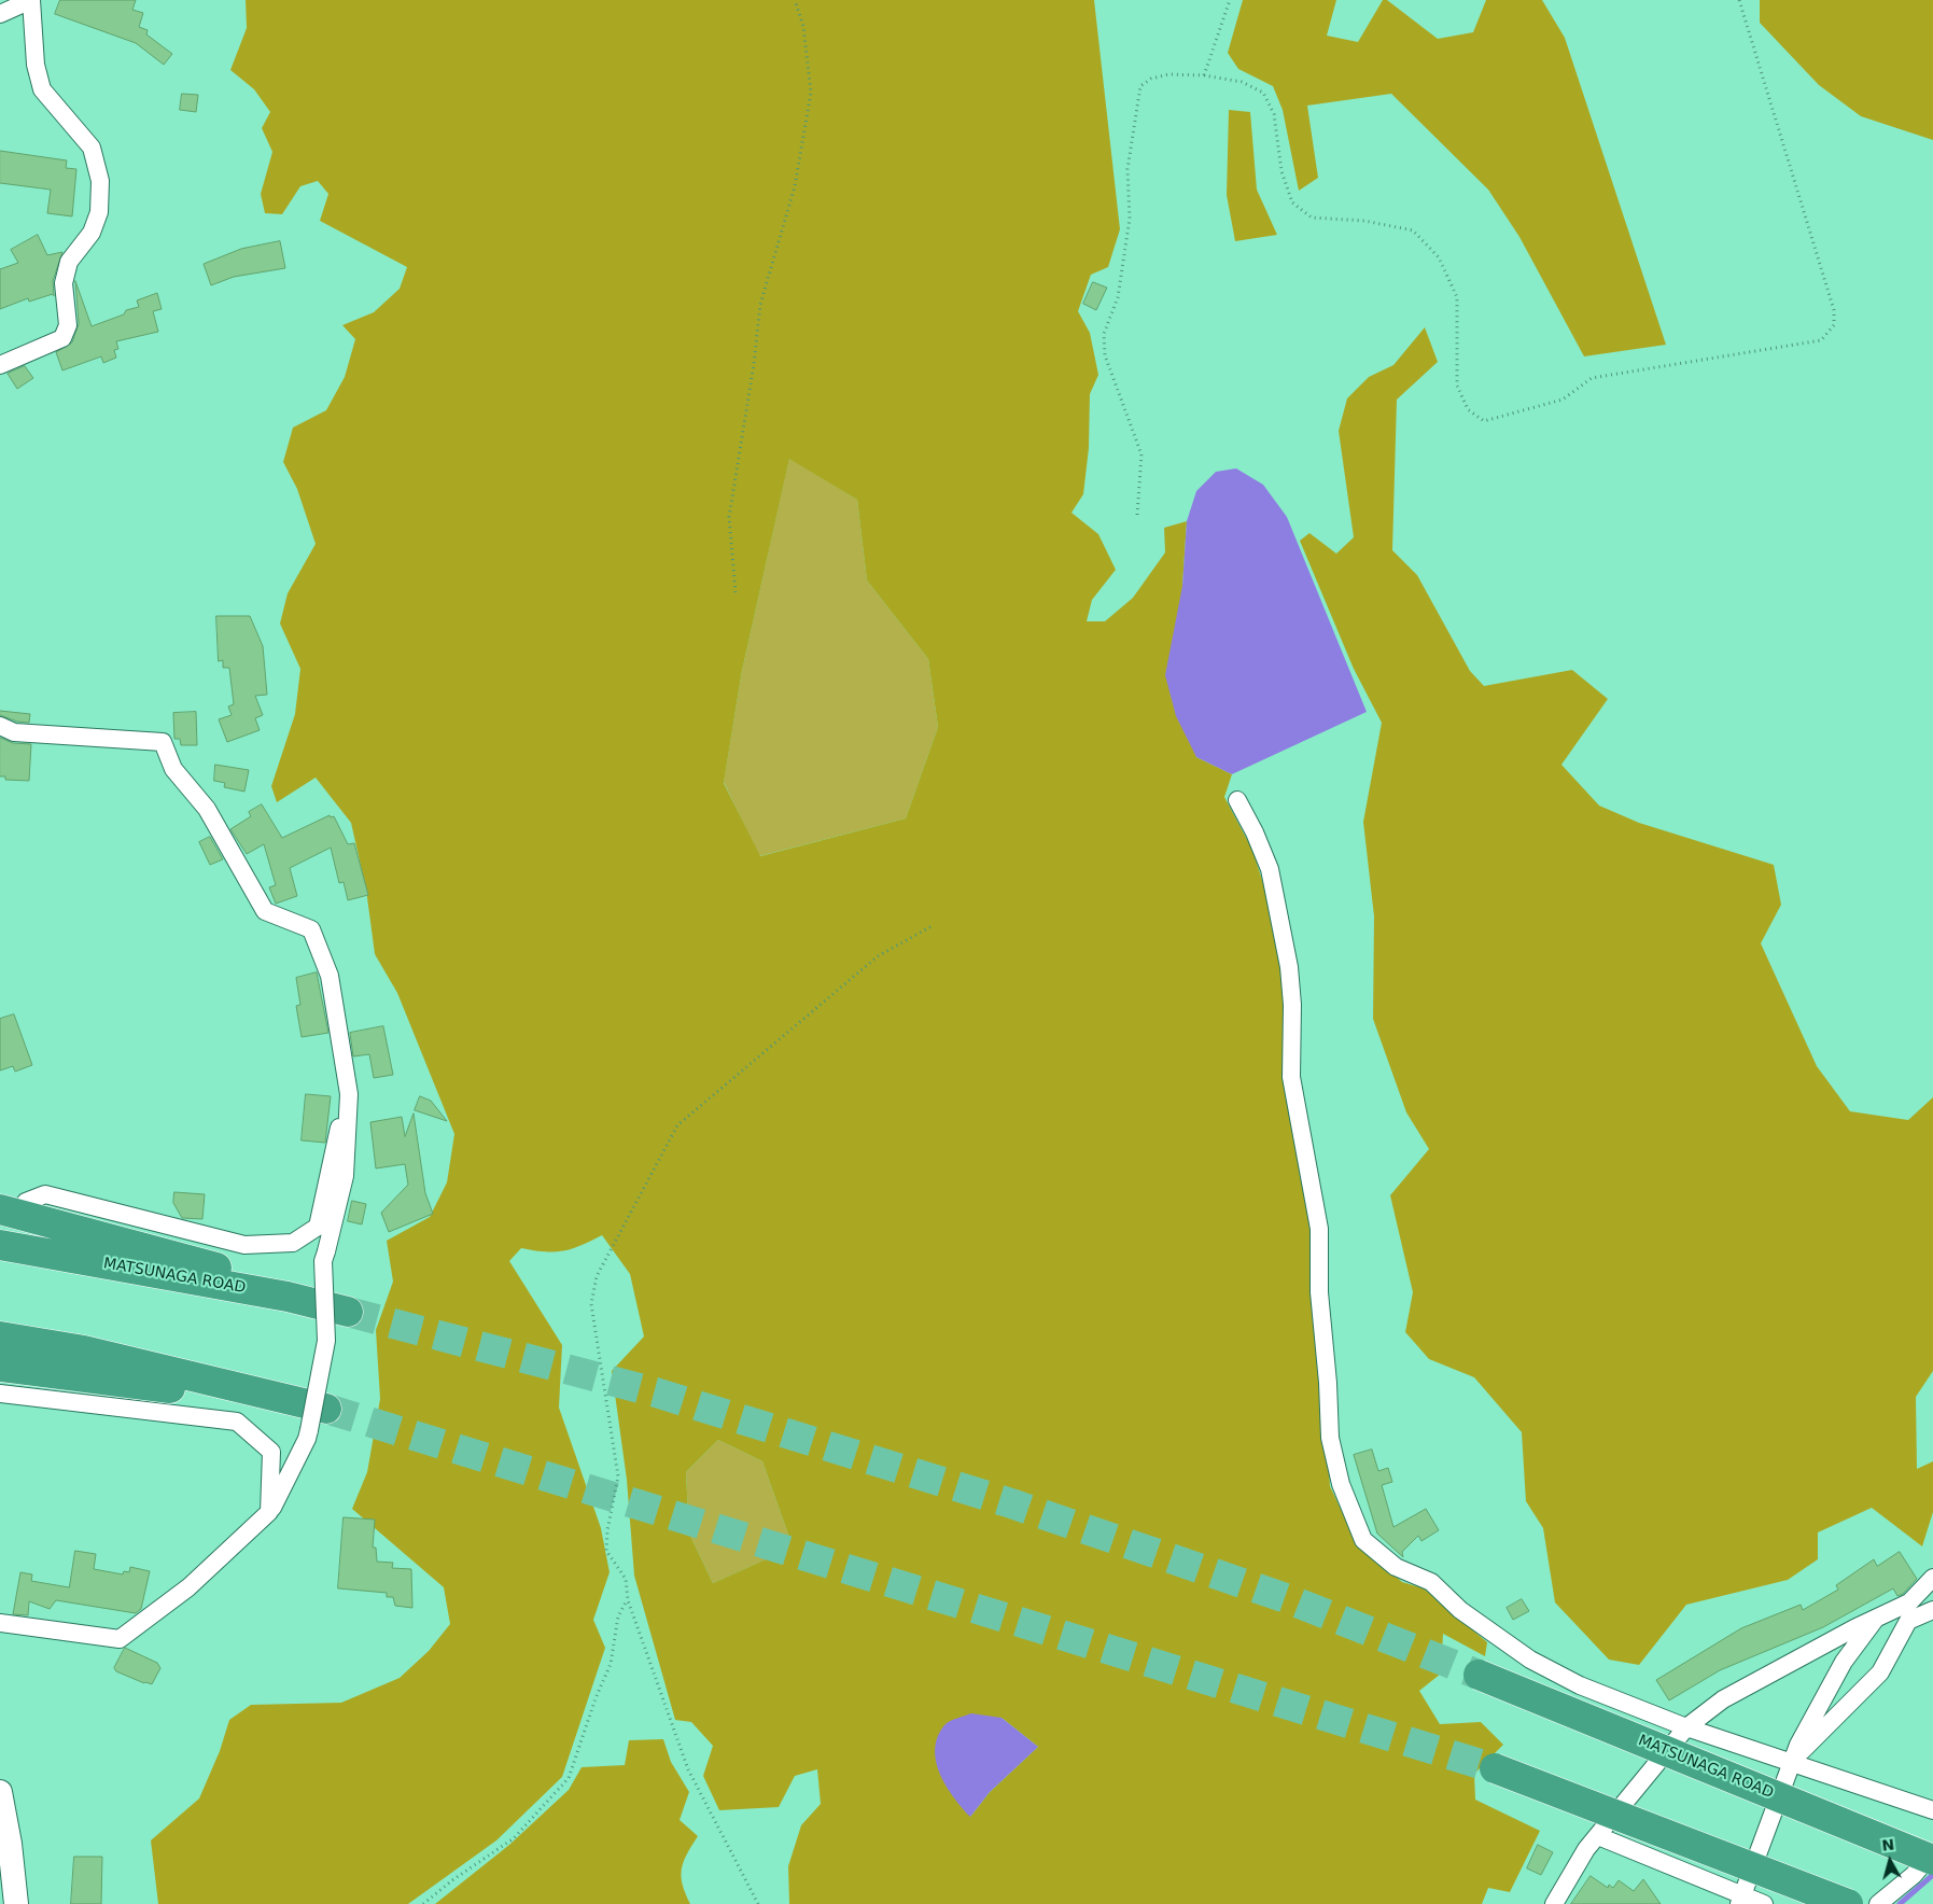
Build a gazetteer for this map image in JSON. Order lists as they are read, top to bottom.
{
  "streets": {
    "highway": ["MATSUNAGA ROAD"]
  },
  "north": "top"
}
